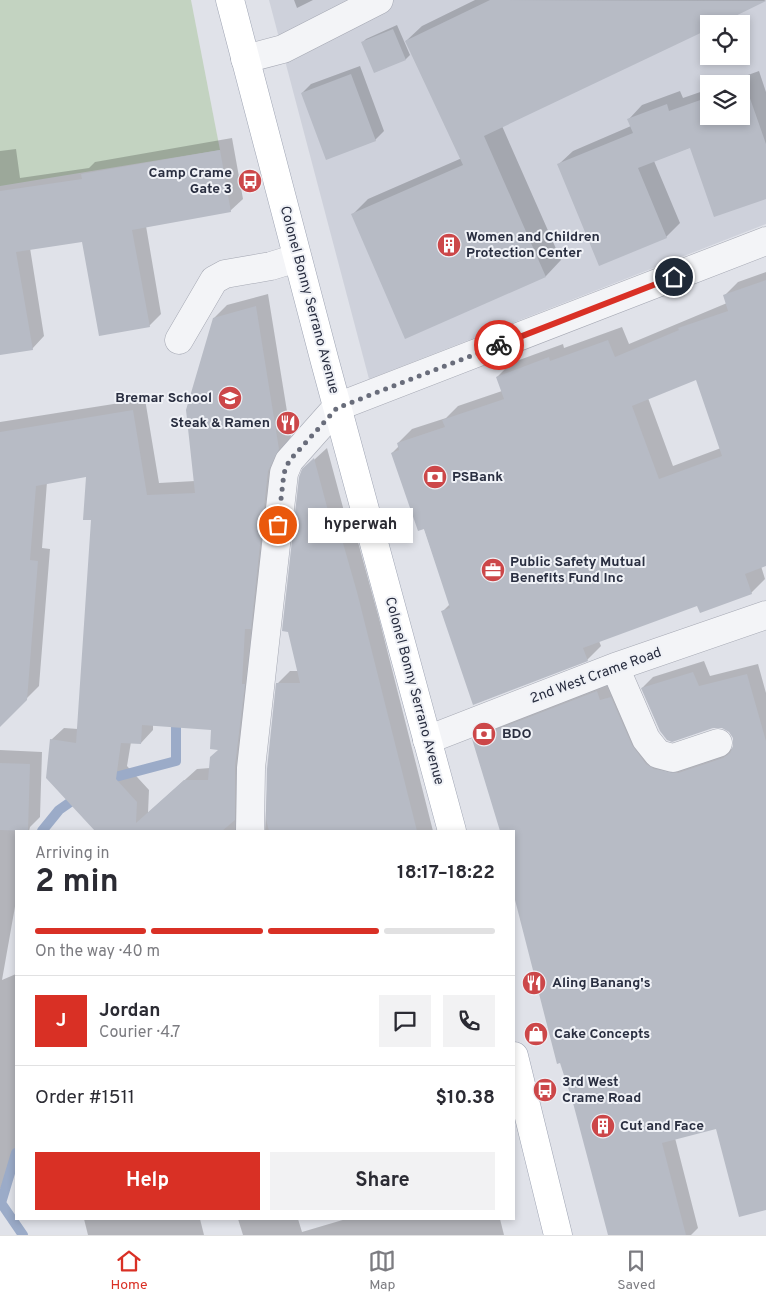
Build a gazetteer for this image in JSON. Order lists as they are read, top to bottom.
{
  "streets": {
    "main road": ["Colonel Bonny Serrano Avenue"],
    "street": ["2nd West Crame Road"]
  },
  "crossings": [
    ["Colonel Bonny Serrano Avenue", "2nd West Crame Road"]
  ],
  "places": {
    "bus stop": ["Camp Crame Gate 3", "3rd West Crame Road"],
    "building": ["Women and Children Protection Center", "Cut and Face"],
    "school or university": ["Bremar School"],
    "restaurant": ["Steak & Ramen", "Aling Banang's"],
    "bank": ["PSBank", "BDO"],
    "other": ["hyperwah"],
    "office": ["Public Safety Mutual Benefits Fund Inc"],
    "shop": ["Cake Concepts"]
  },
  "page": {
    "bubble": "hyperwah",
    "heading": ["2 min", "Arriving in", "18:17–18:22"],
    "panel": [
      "Jordan",
      "Courier · 4.7",
      "Order #1511",
      "$10.38"
    ],
    "bar": "On the way · 40 m",
    "round": "J",
    "buttons": ["Help", "Share"],
    "tabs": ["Home", "Map", "Saved"]
  }
}
